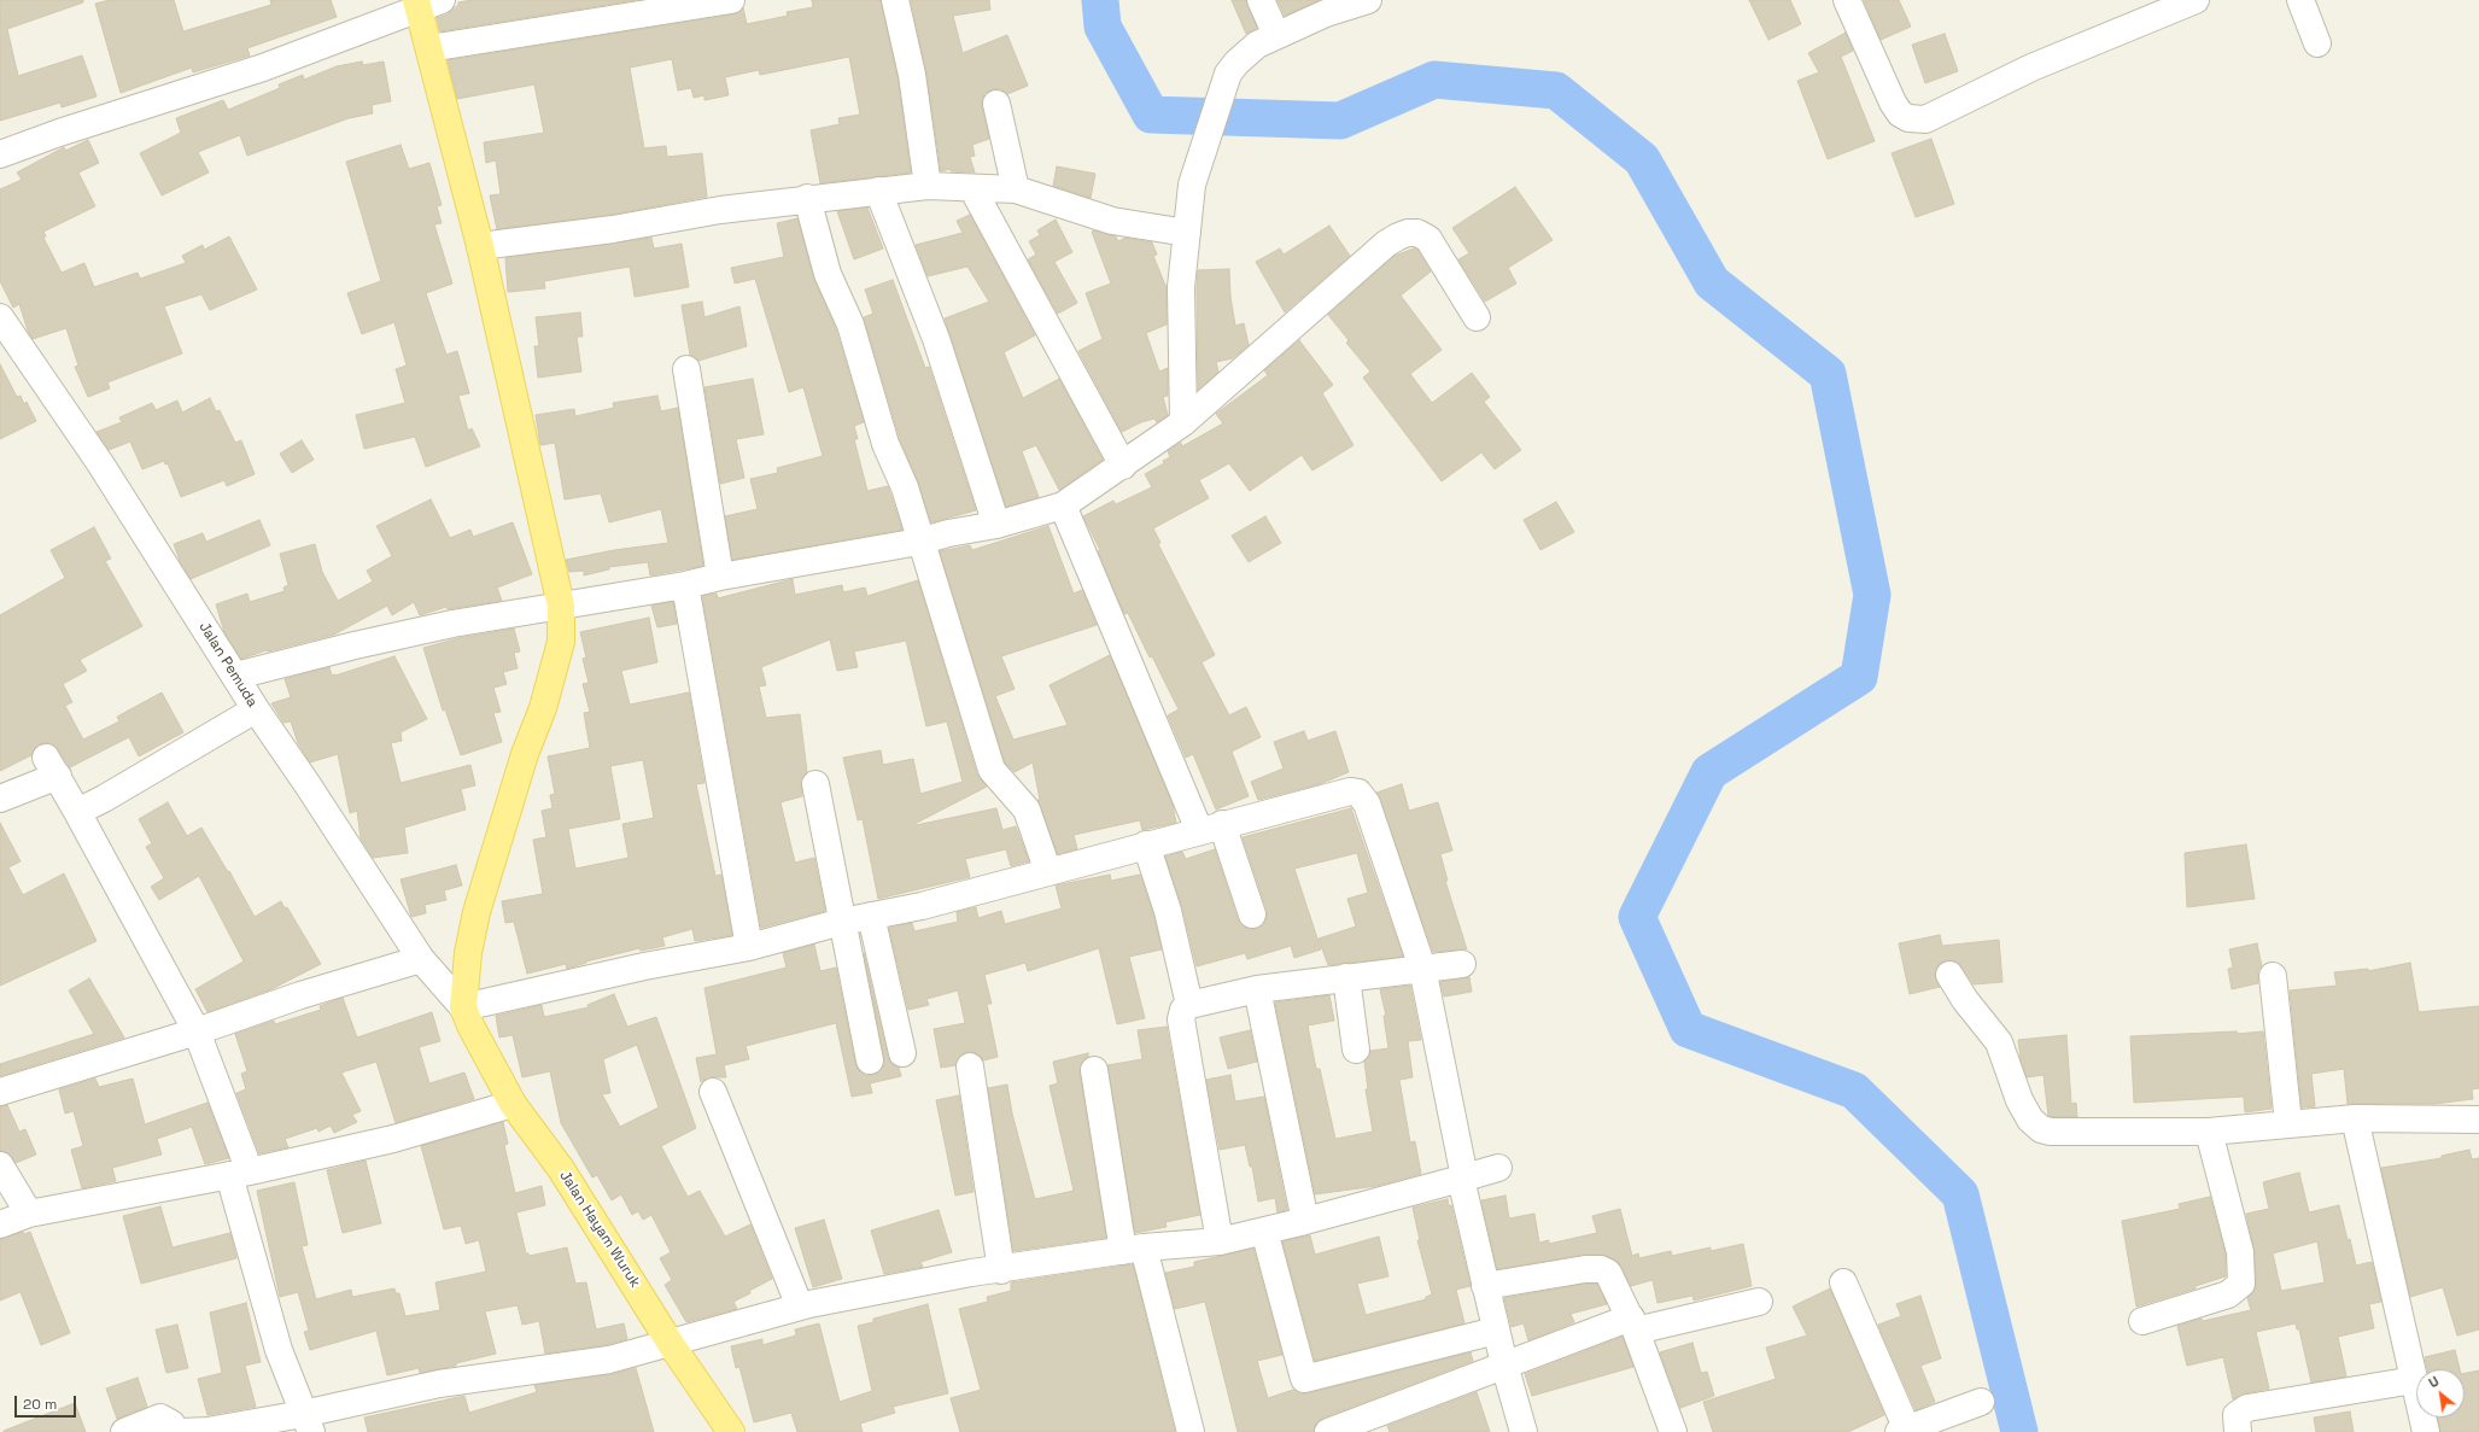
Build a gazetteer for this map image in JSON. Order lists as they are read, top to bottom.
{
  "streets": {
    "main road": ["Jalan Hayam Wuruk"],
    "street": ["Jalan Pemuda"]
  },
  "crossings": [
    ["Jalan Pemuda", "Jalan Hayam Wuruk"]
  ],
  "scale_bar": "20 m",
  "north": "top left"
}
